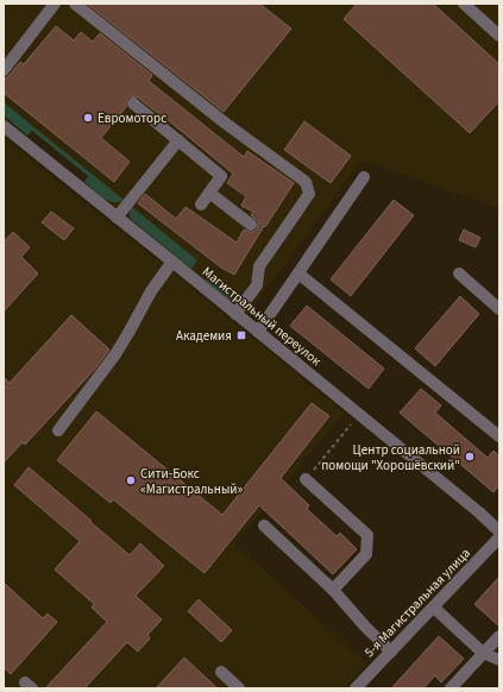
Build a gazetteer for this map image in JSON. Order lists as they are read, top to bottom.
{
  "streets": {
    "street": ["Магистральный переулок", "5-я Магистральная улица"]
  },
  "places": {
    "other": ["Евромоторс", "Центр социальной помощи \"Хорошёвский\"", "Сити-Бокс «Магистральный»"],
    "transit": ["Академия"]
  }
}
